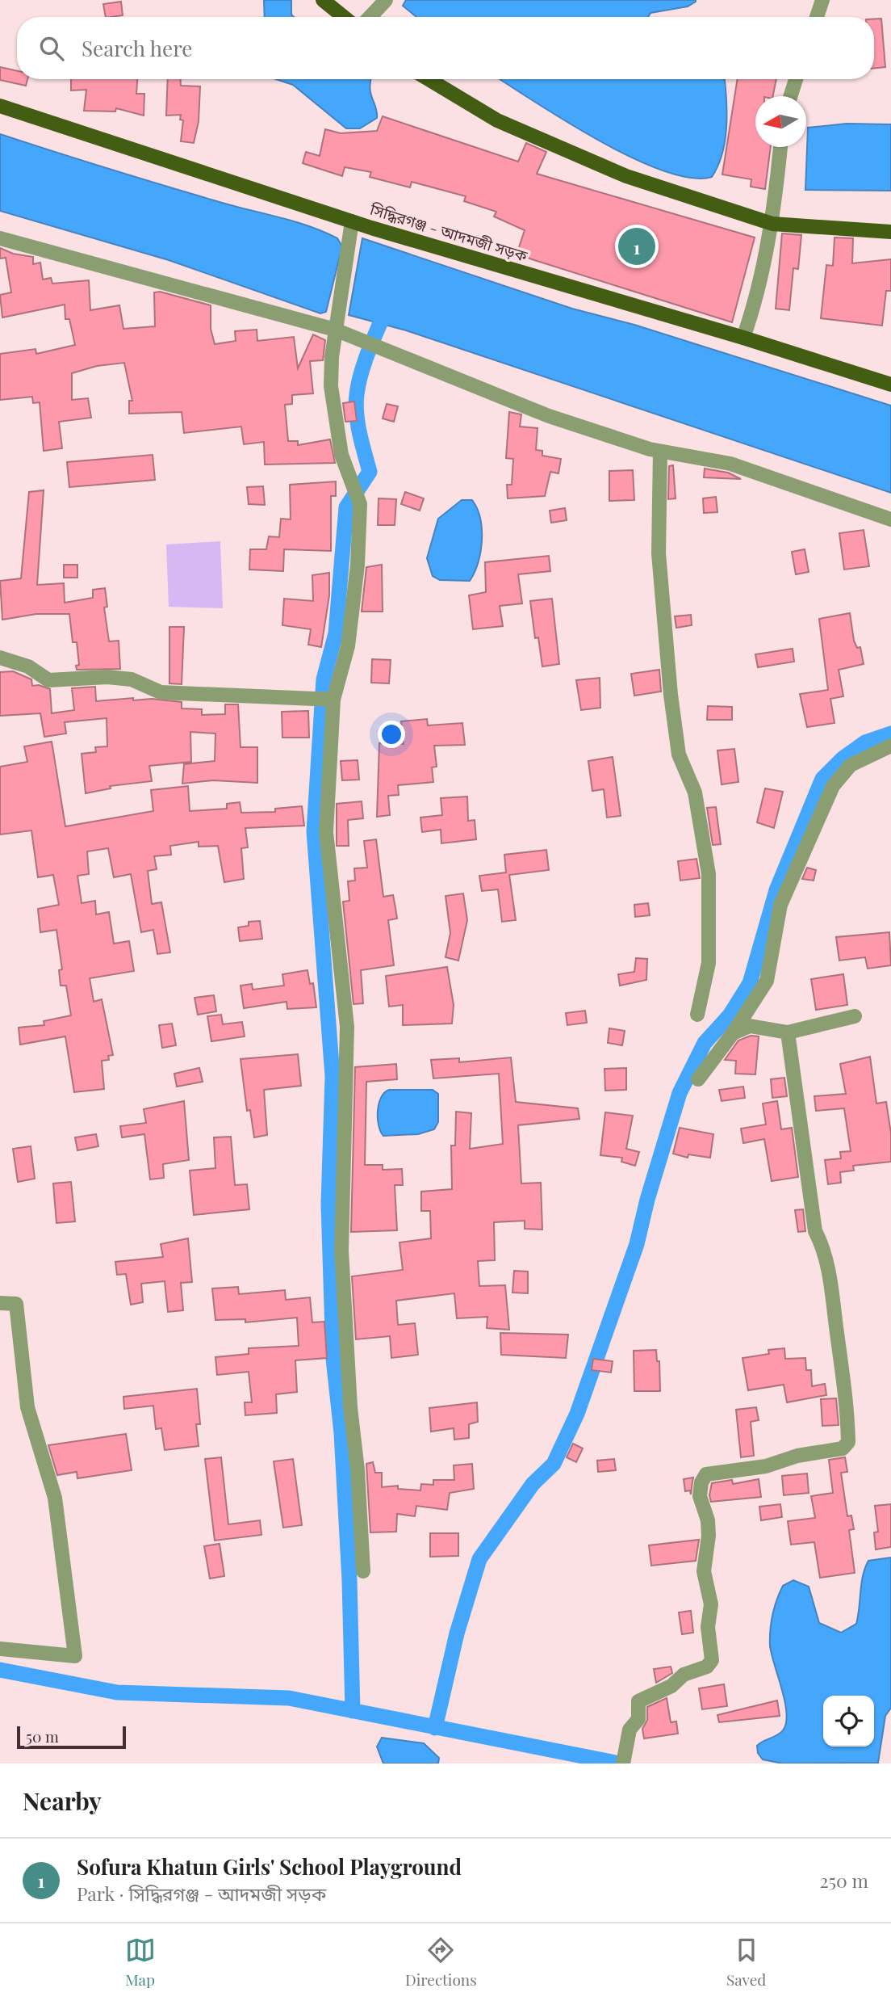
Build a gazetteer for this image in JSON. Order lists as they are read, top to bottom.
{
  "streets": {
    "main road": ["সিদ্ধিরগঞ্জ - আদমজী সড়ক"]
  },
  "scale_bar": "50 m",
  "north": "left",
  "page": {
    "search": "Search here",
    "pins": "1",
    "scale": "50 m",
    "heading": "Nearby",
    "list": [
      {
        "mark": "1",
        "name": "Sofura Khatun Girls' School Playground",
        "note": "Park · সিদ্ধিরগঞ্জ - আদমজী সড়ক",
        "value": "250 m"
      }
    ],
    "nav": ["Map", "Directions", "Saved"]
  }
}
